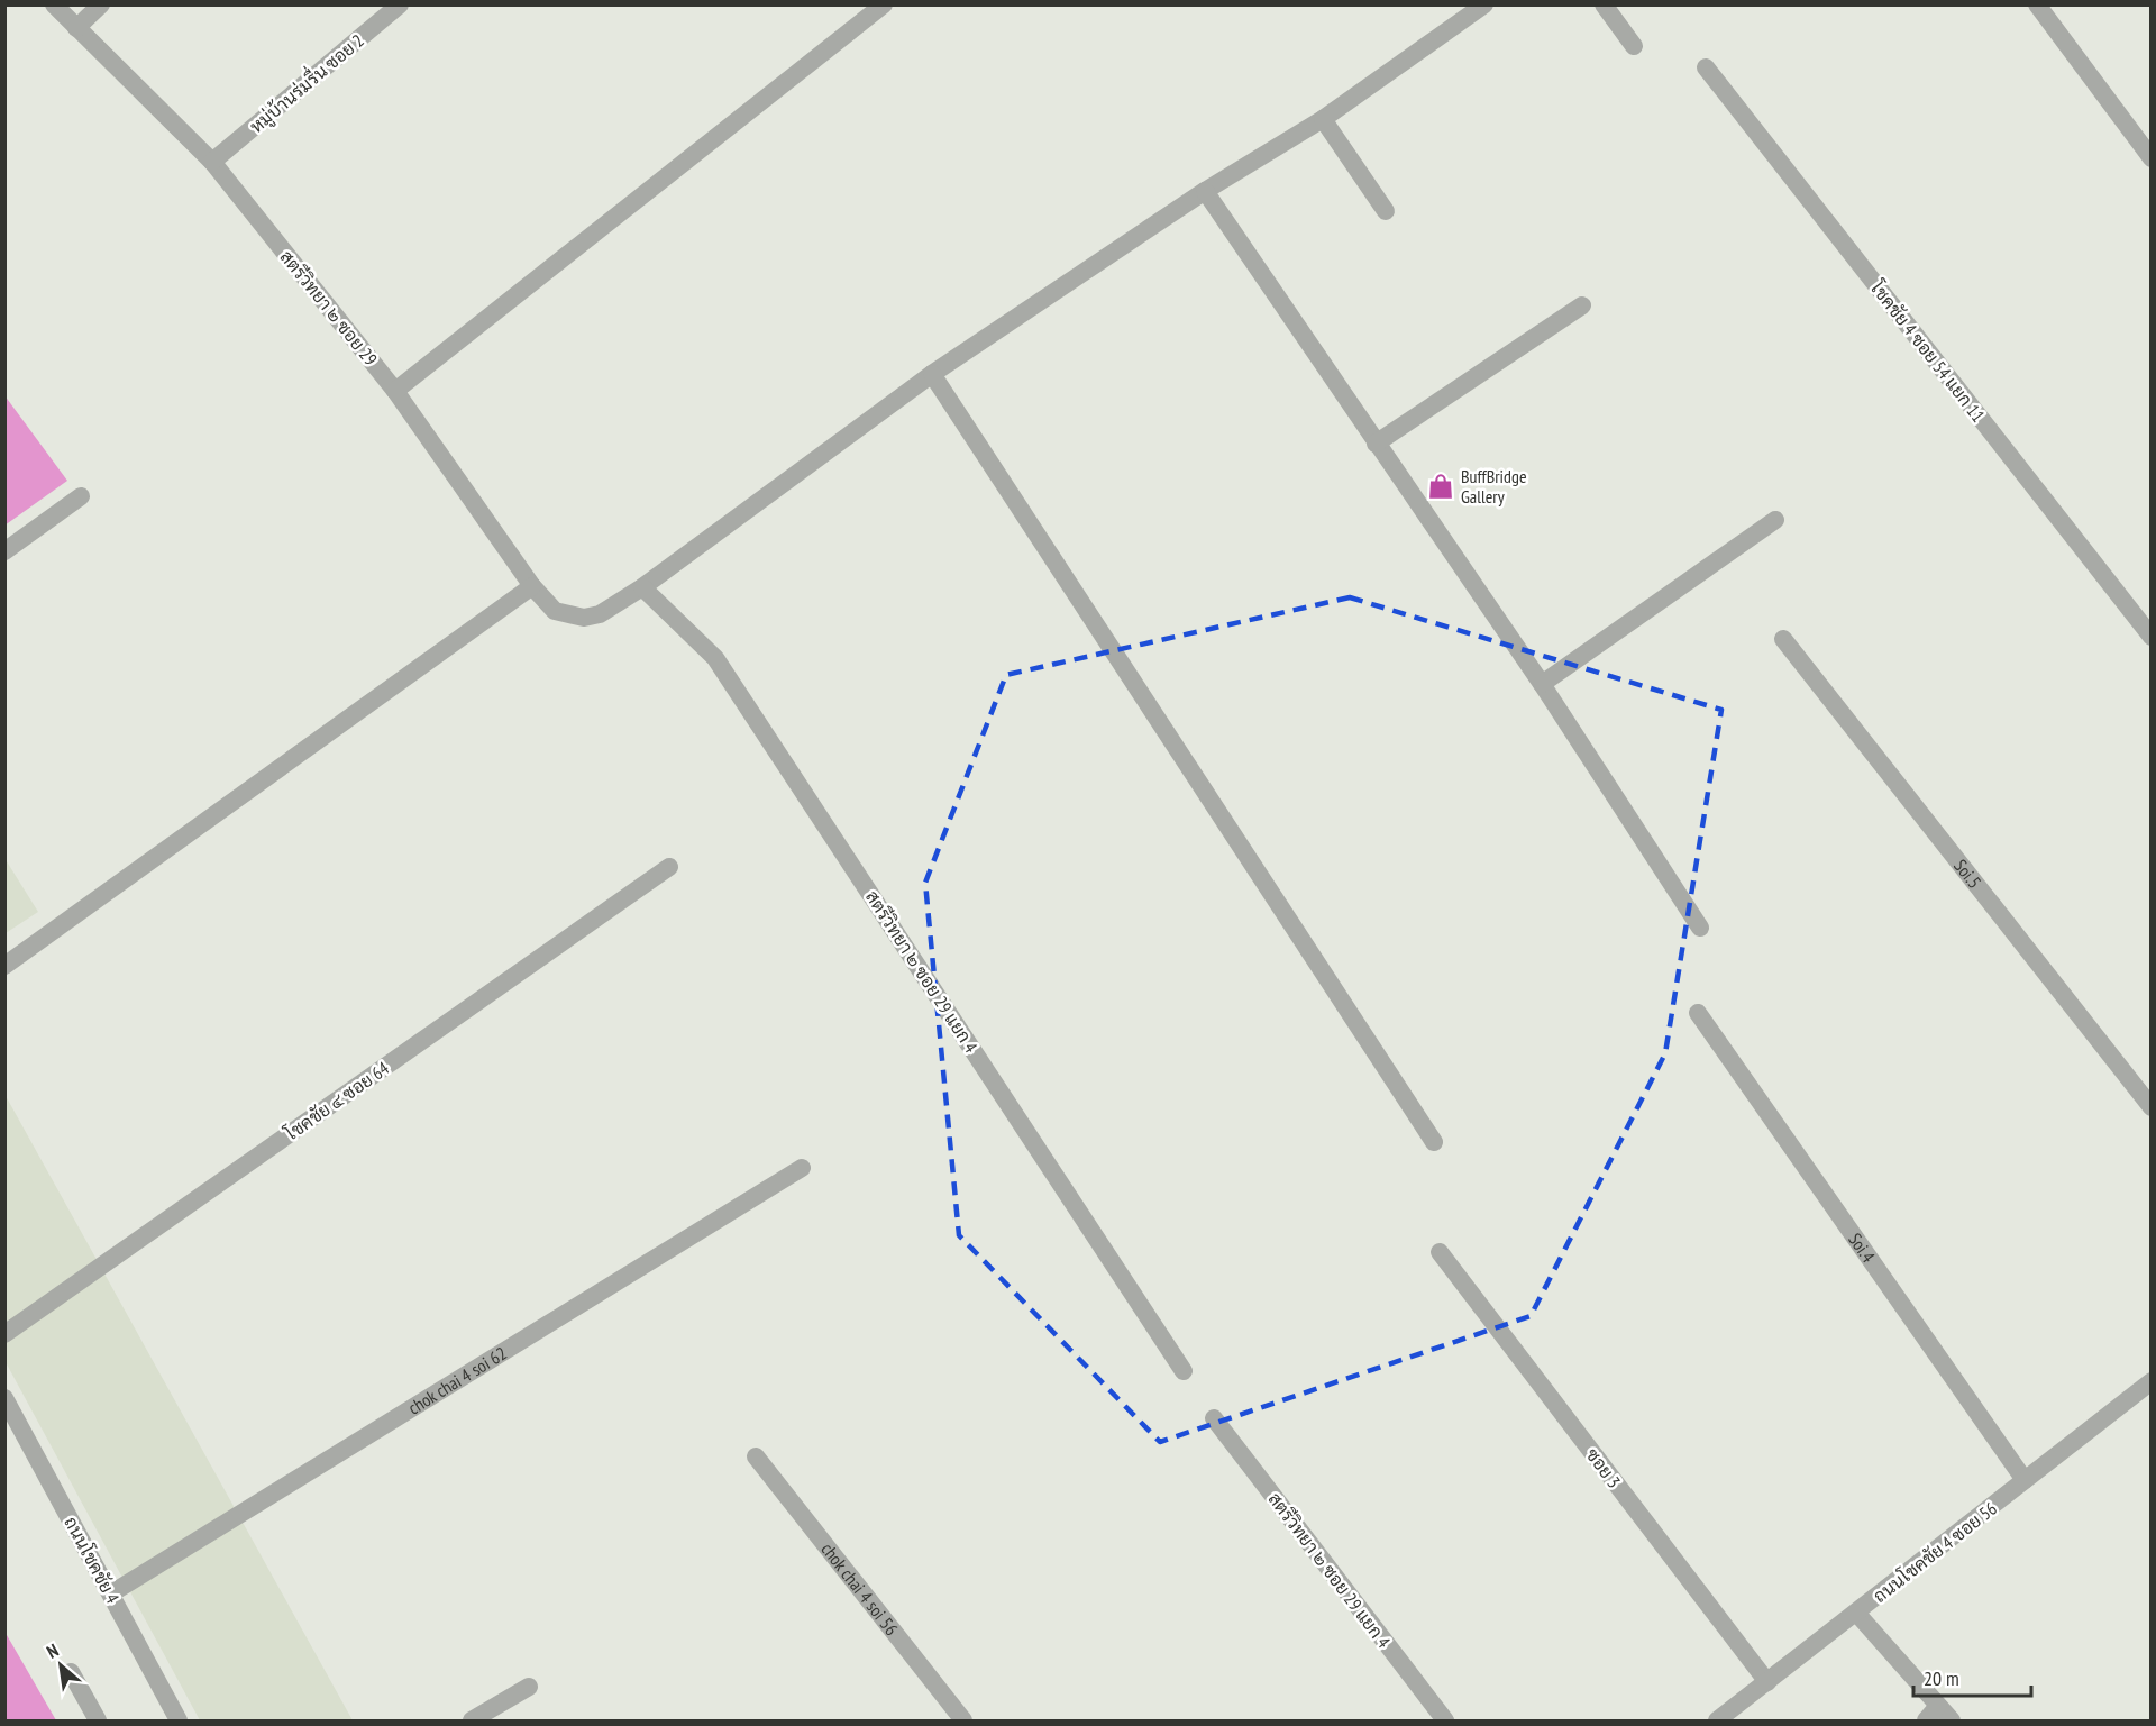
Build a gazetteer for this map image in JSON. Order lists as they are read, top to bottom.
{
  "streets": {
    "street": [
      "หมู่บ้านร่มรื่น ซอย 2",
      "สตรีวิทยา ๒ ซอย 29",
      "โชคชัย 4 ซอย 54 แยก 11",
      "Soi.5",
      "สตรีวิทยา ๒ ซอย 29 แยก 4",
      "โชคชัย ๔ ซอย 64",
      "Soi.4",
      "chok chai 4 soi 62",
      "ซอย 3",
      "ถนนโชคชัย 4 ซอย 56",
      "ถนนโชคชัย 4",
      "chok chai 4 soi 56"
    ]
  },
  "crossings": [
    ["หมู่บ้านร่มรื่น ซอย 2", "สตรีวิทยา ๒ ซอย 29"],
    ["สตรีวิทยา ๒ ซอย 29", "สตรีวิทยา ๒ ซอย 29 แยก 4"],
    ["Soi.4", "ถนนโชคชัย 4 ซอย 56"],
    ["chok chai 4 soi 62", "ถนนโชคชัย 4"],
    ["ซอย 3", "ถนนโชคชัย 4 ซอย 56"]
  ],
  "places": {
    "shop": ["BuffBridge Gallery"]
  },
  "scale_bar": "20 m",
  "north": "top left"
}
